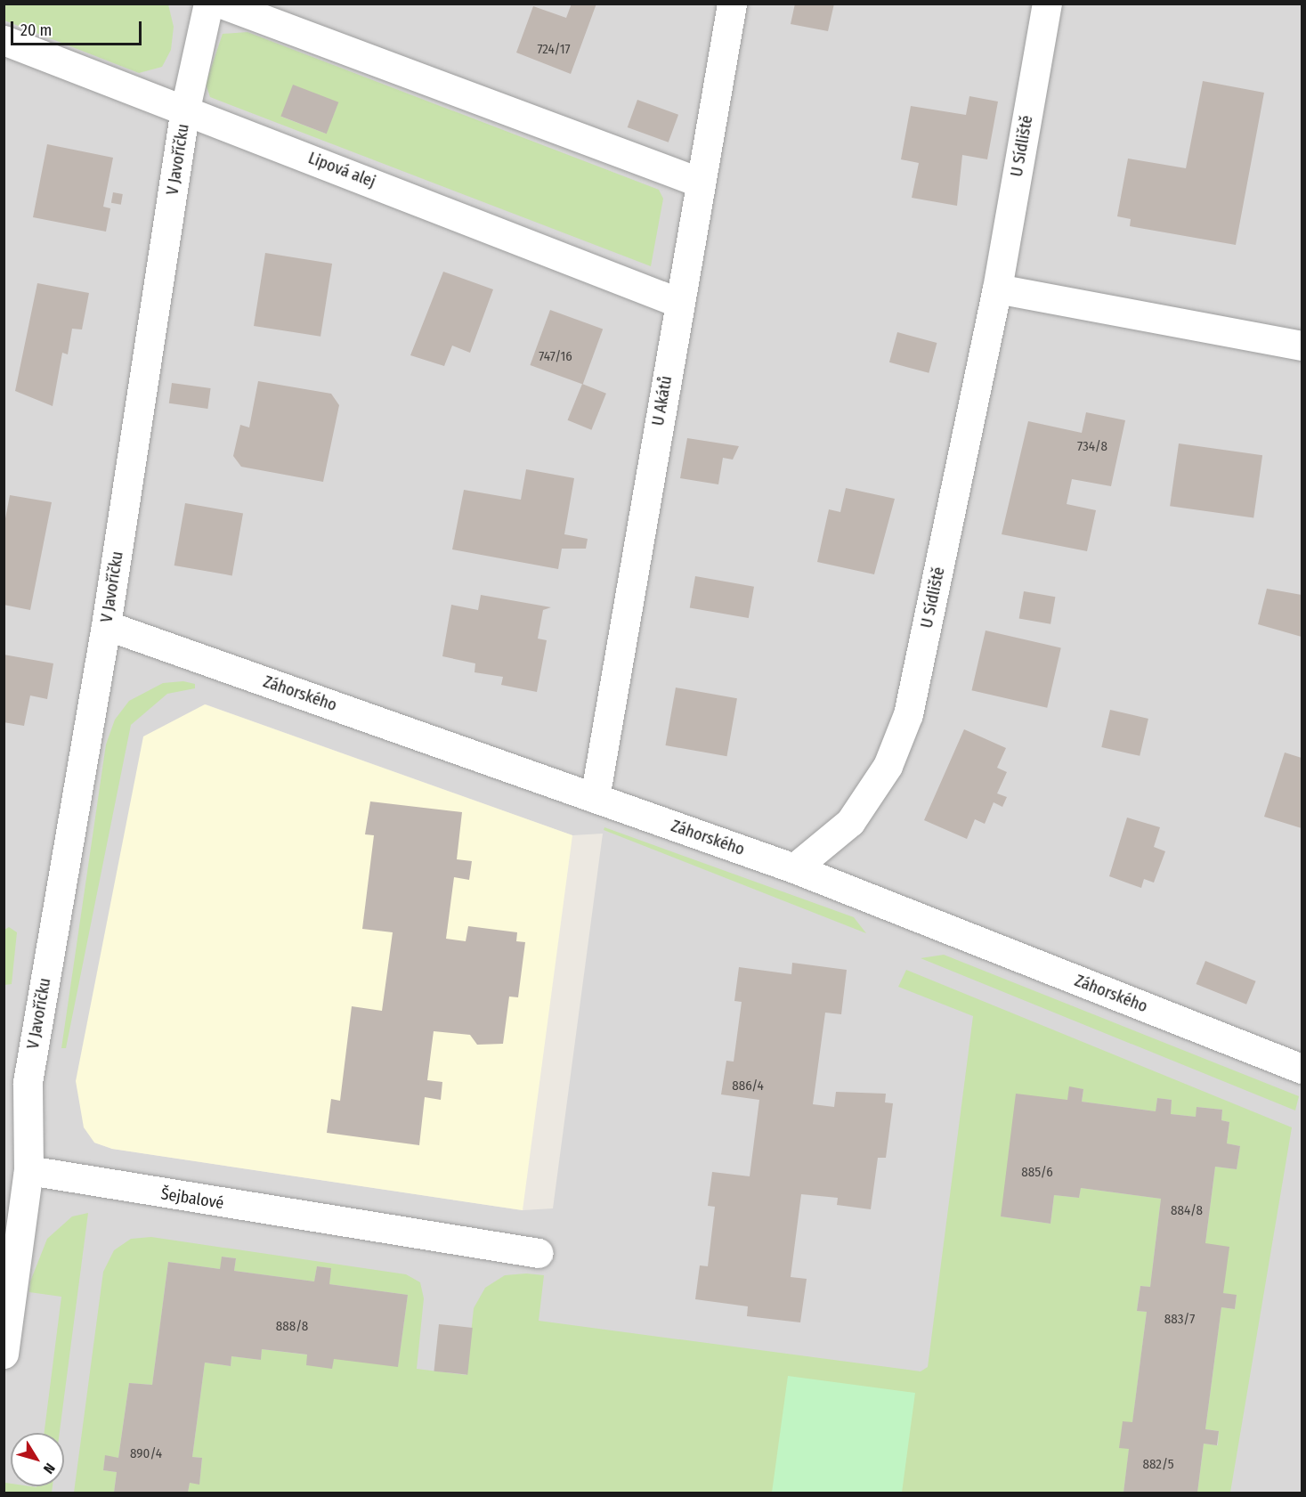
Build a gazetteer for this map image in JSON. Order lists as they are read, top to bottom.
{
  "streets": {
    "street": [
      "U Sídliště",
      "V Javoříčku",
      "Lipová alej",
      "U Akátů",
      "Záhorského",
      "Šejbalové"
    ]
  },
  "crossings": [
    ["U Sídliště", "Záhorského"],
    ["V Javoříčku", "Lipová alej"],
    ["V Javoříčku", "Záhorského"],
    ["V Javoříčku", "Šejbalové"],
    ["Lipová alej", "U Akátů"],
    ["U Akátů", "Záhorského"]
  ],
  "house_numbers": [
    "724/17",
    "747/16",
    "734/8",
    "886/4",
    "885/6",
    "884/8",
    "883/7",
    "888/8",
    "890/4",
    "882/5"
  ],
  "scale_bar": "20 m",
  "north": "bottom right"
}
